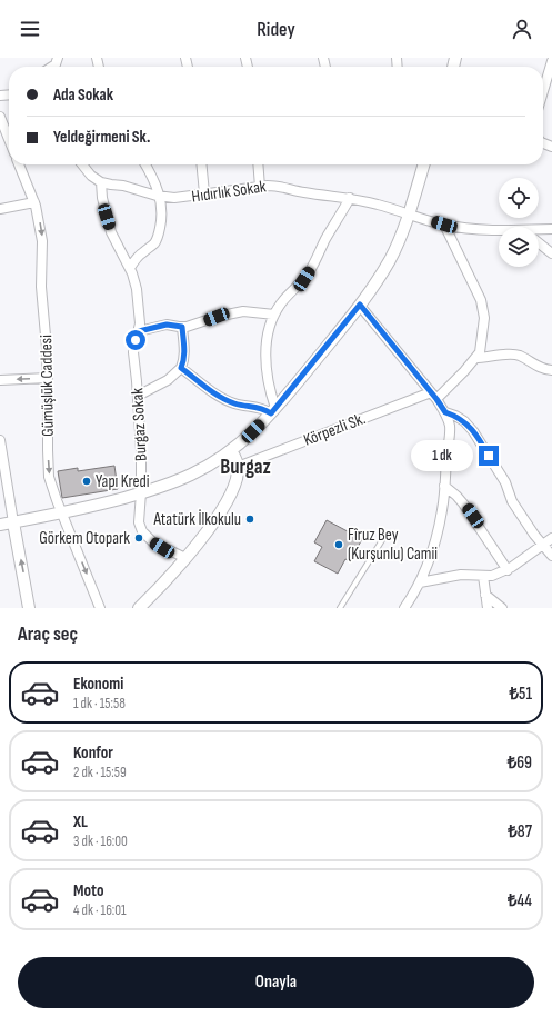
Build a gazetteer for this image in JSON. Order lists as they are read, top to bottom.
{
  "streets": {
    "street": [
      "Hıdırlık Sokak",
      "Gümüşlük Caddesi",
      "Burgaz Sokak",
      "Körpezli Sk."
    ]
  },
  "crossings": [
    ["Hıdırlık Sokak", "Burgaz Sokak"]
  ],
  "districts": ["Burgaz"],
  "places": [
    "Yapı Kredi",
    "Atatürk İlkokulu",
    "Görkem Otopark",
    "Fîruz Bey (Kurşunlu) Camii"
  ],
  "page": {
    "header": "Ridey",
    "banner": ["Ada Sokak", "Yeldeğirmeni Sk."],
    "bubble": "1 dk",
    "heading": "Araç seç",
    "list": [
      {
        "name": "Ekonomi",
        "note": "1 dk · 15:58",
        "value": "₺51"
      },
      {
        "name": "Konfor",
        "note": "2 dk · 15:59",
        "value": "₺69"
      },
      {
        "name": "XL",
        "note": "3 dk · 16:00",
        "value": "₺87"
      },
      {
        "name": "Moto",
        "note": "4 dk · 16:01",
        "value": "₺44"
      }
    ],
    "buttons": "Onayla"
  }
}
